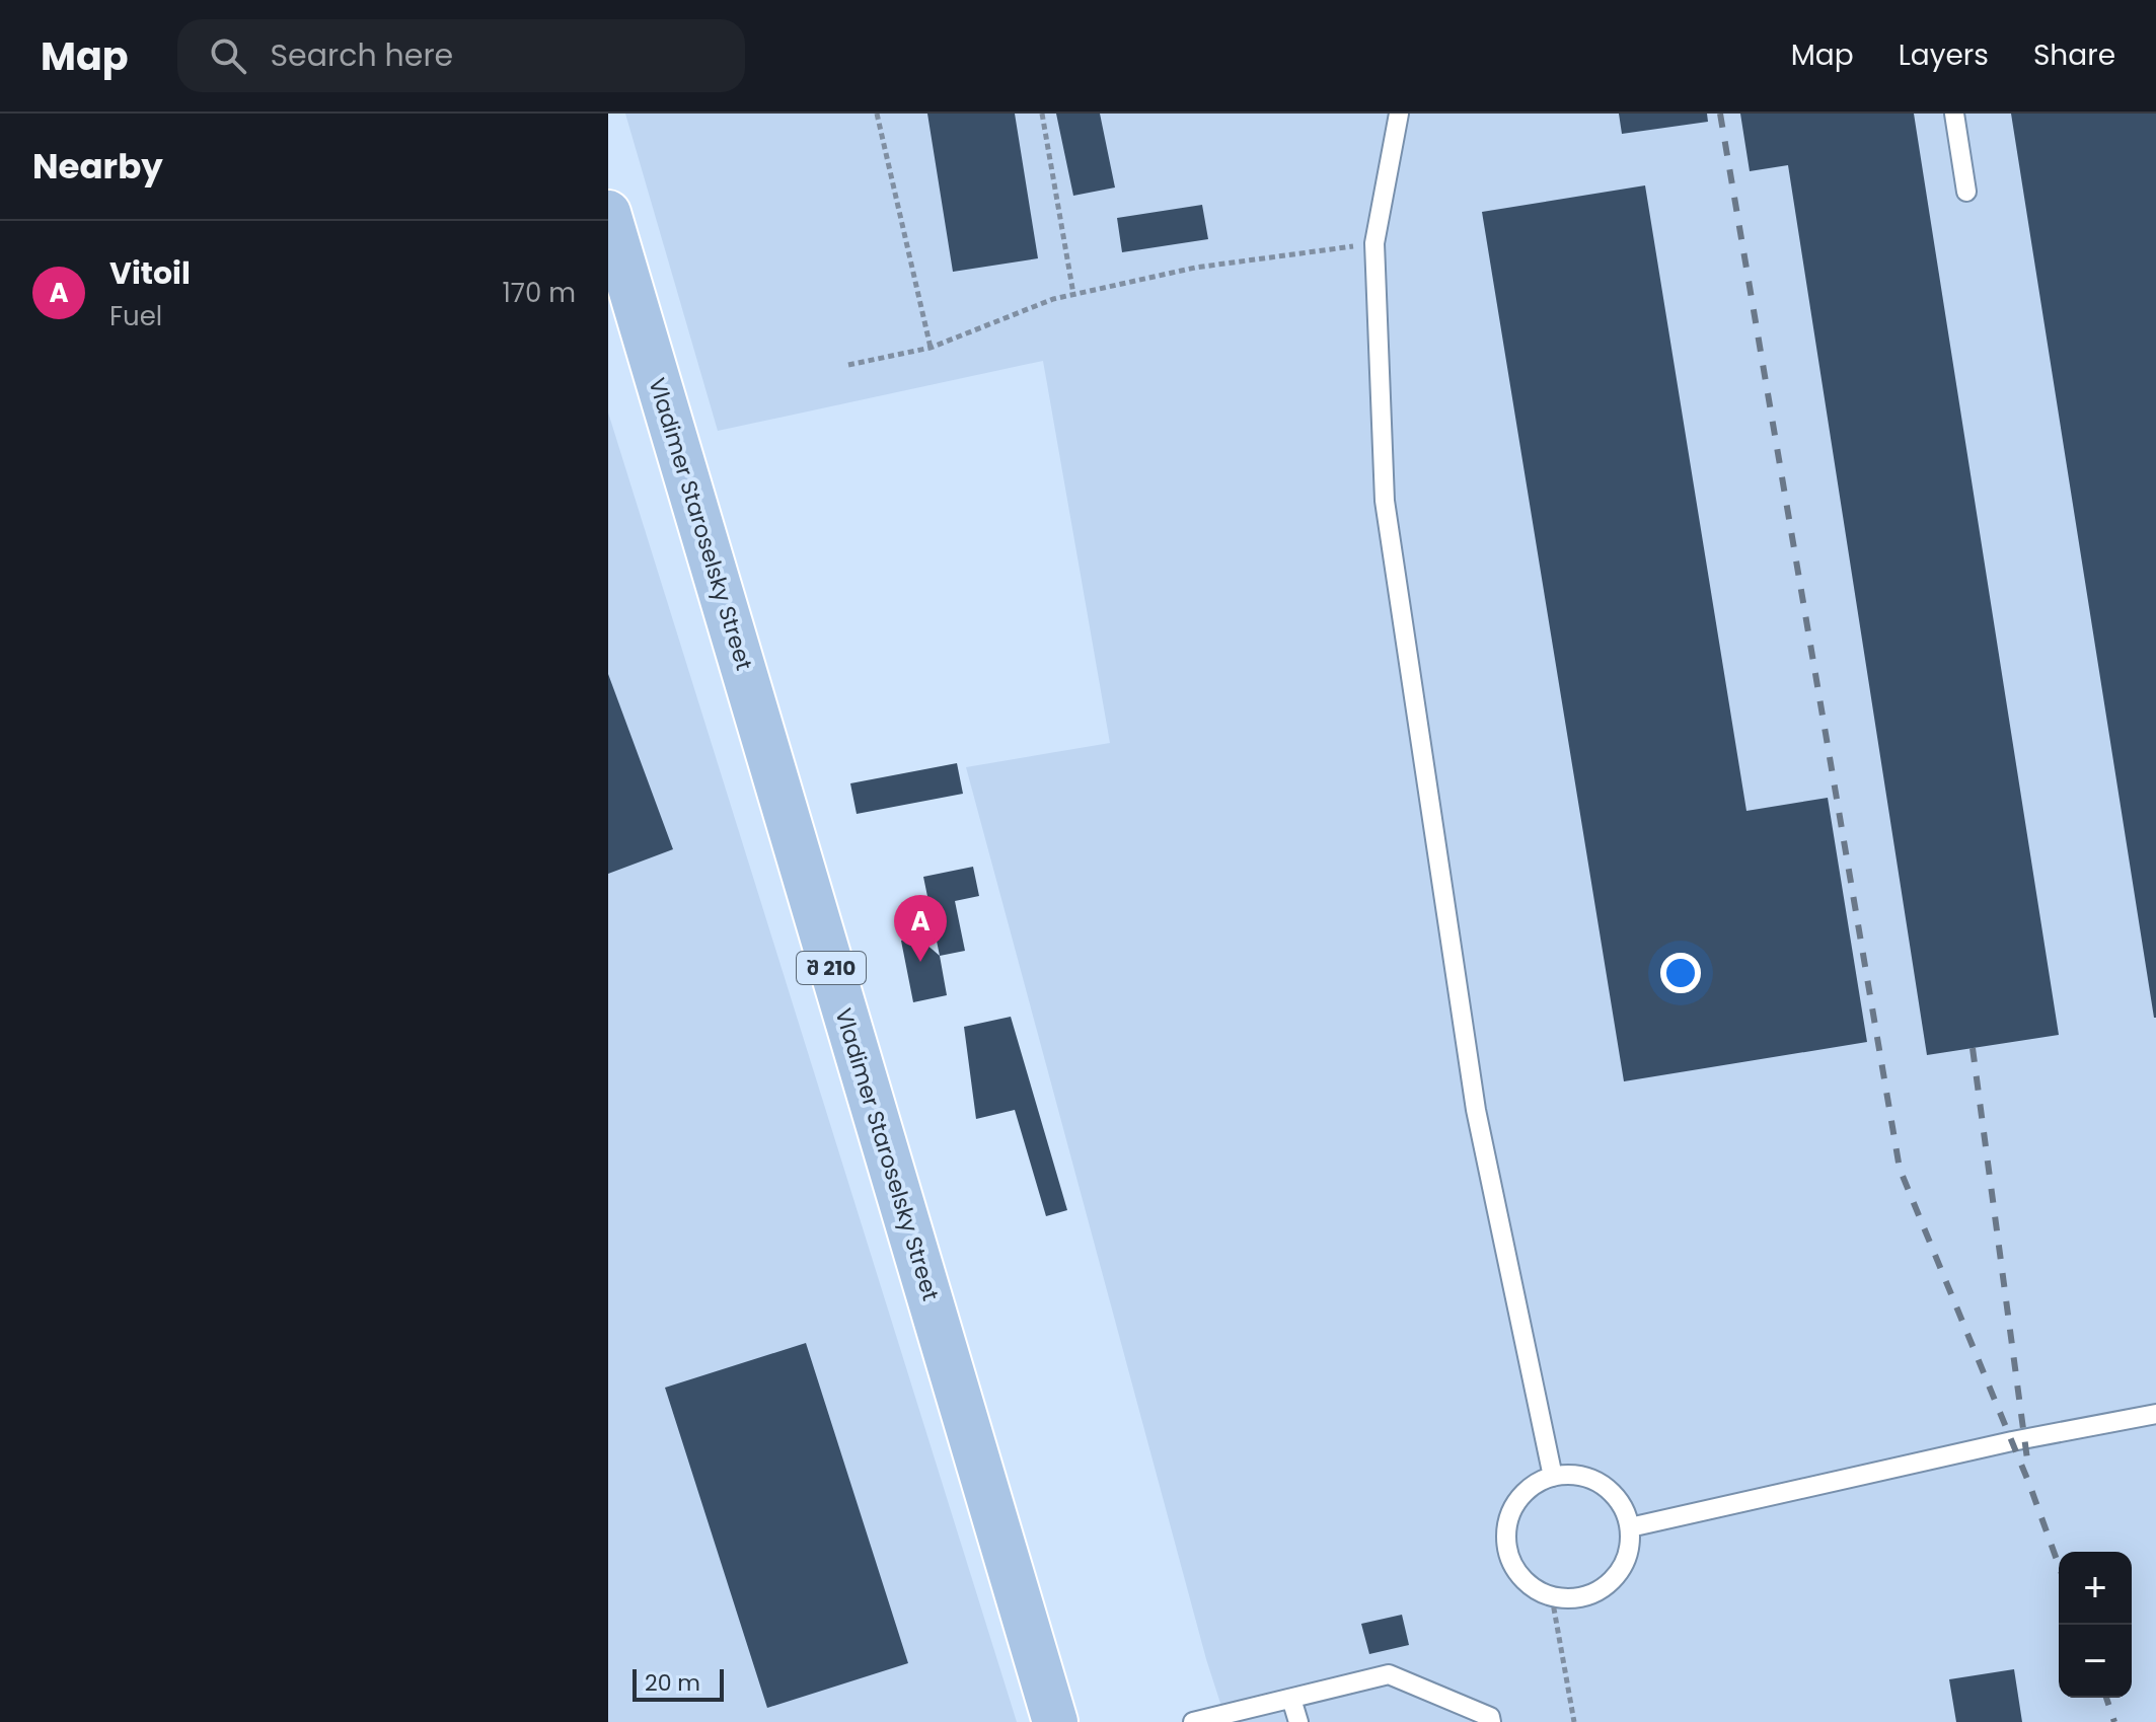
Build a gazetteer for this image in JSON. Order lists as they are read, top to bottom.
{
  "streets": {
    "main road": ["Vladimer Staroselsky Street", "შ 210"]
  },
  "scale_bar": "20 m",
  "page": {
    "header": "Map",
    "search": "Search here",
    "nav": ["Map", "Layers", "Share"],
    "heading": "Nearby",
    "list": [
      {
        "mark": "A",
        "name": "Vitoil",
        "note": "Fuel",
        "value": "170 m"
      }
    ],
    "pins": "A",
    "map_buttons": ["+", "−"],
    "scale": "20 m"
  }
}
